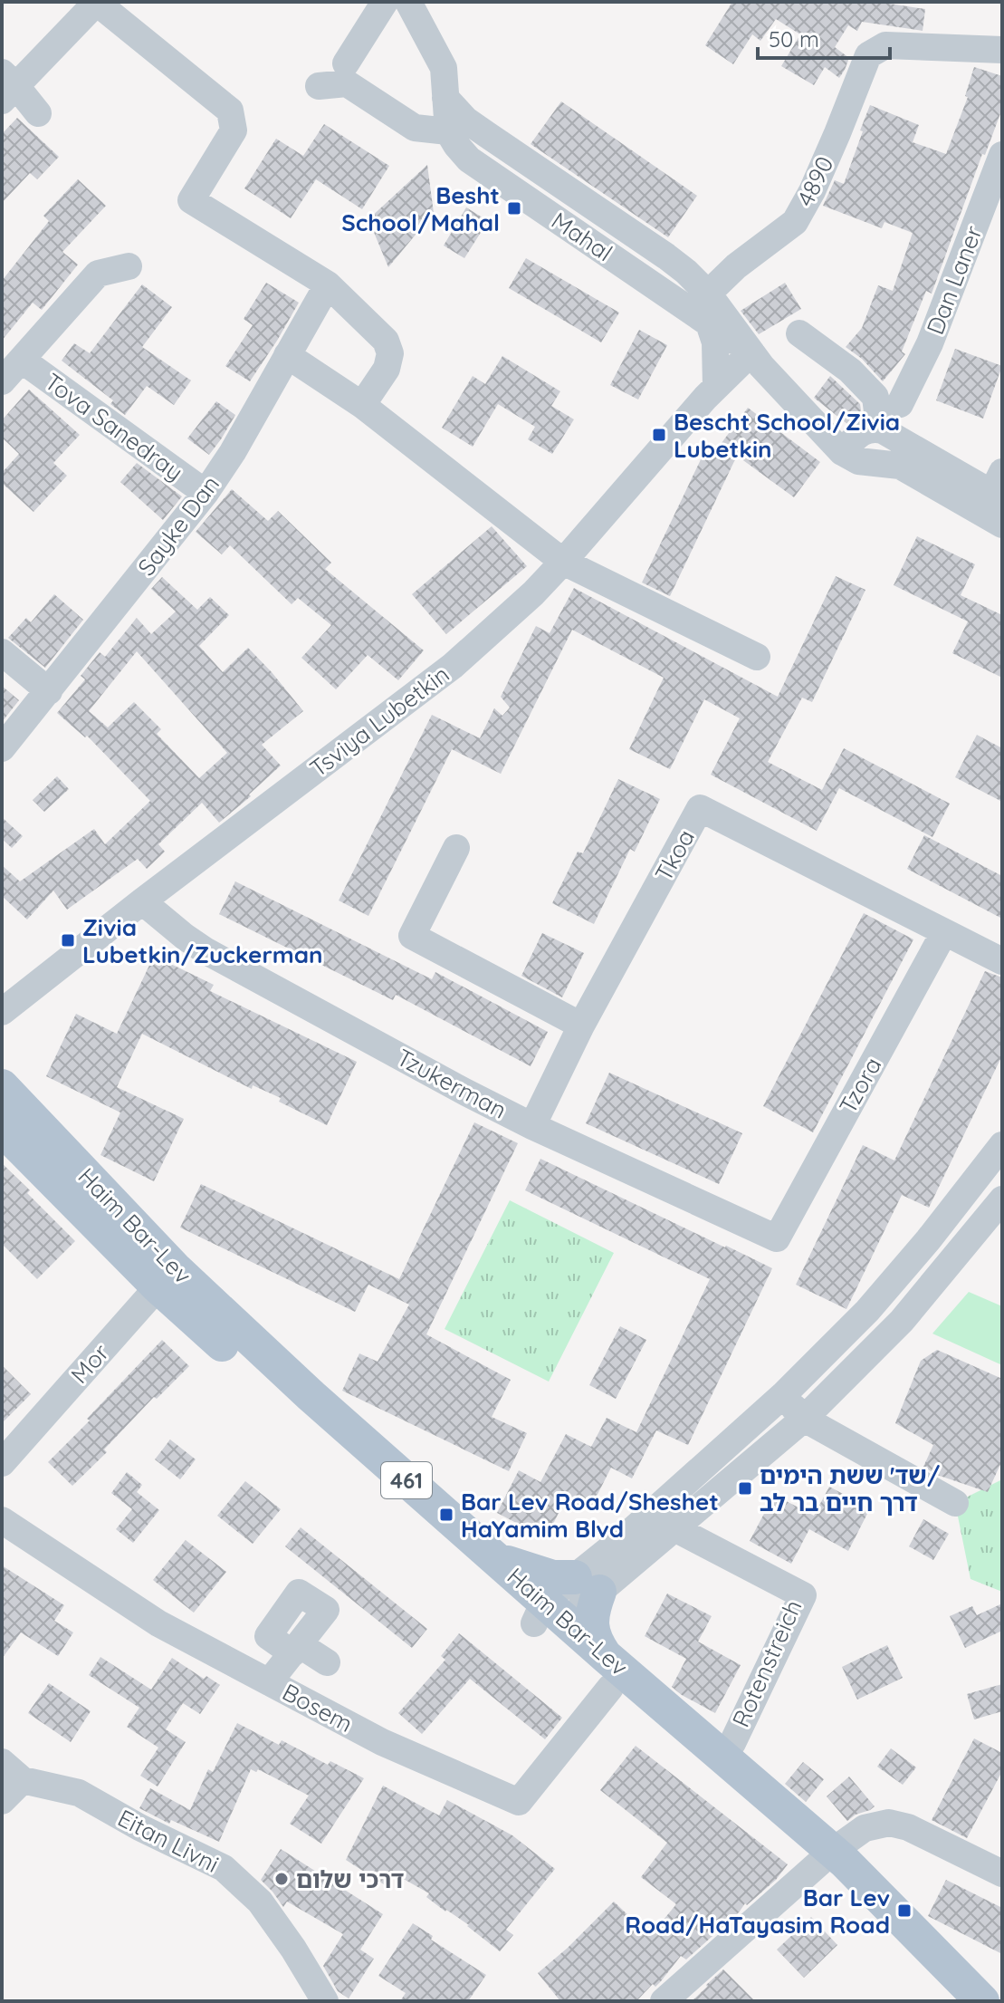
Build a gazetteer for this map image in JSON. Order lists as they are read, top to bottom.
{
  "streets": {
    "main road": ["Haim Bar-Lev", "461"],
    "street": [
      "4890",
      "Mahal",
      "Dan Laner",
      "Tova Sanedray",
      "Sayke Dan",
      "Tsviya Lubetkin",
      "Tkoa",
      "Tzukerman",
      "Tzora",
      "Mor",
      "Rotenstreich",
      "Bosem",
      "Eitan Livni"
    ]
  },
  "crossings": [
    ["4890", "Mahal"],
    ["Mahal", "Tsviya Lubetkin"],
    ["Tova Sanedray", "Sayke Dan"],
    ["Tsviya Lubetkin", "Tzukerman"],
    ["Tkoa", "Tzukerman"],
    ["Tkoa", "Tzora"],
    ["Tzukerman", "Tzora"],
    ["Haim Bar-Lev", "Mor"],
    ["Haim Bar-Lev", "Bosem"]
  ],
  "places": {
    "transit": [
      "Besht School/Mahal",
      "Bescht School/Zivia Lubetkin",
      "Zivia Lubetkin/Zuckerman",
      "שד' ששת הימים/ דרך חיים בר לב",
      "Bar Lev Road/Sheshet HaYamim Blvd",
      "Bar Lev Road/HaTayasim Road"
    ],
    "other": ["דרכי שלום"]
  },
  "scale_bar": "50 m"
}
